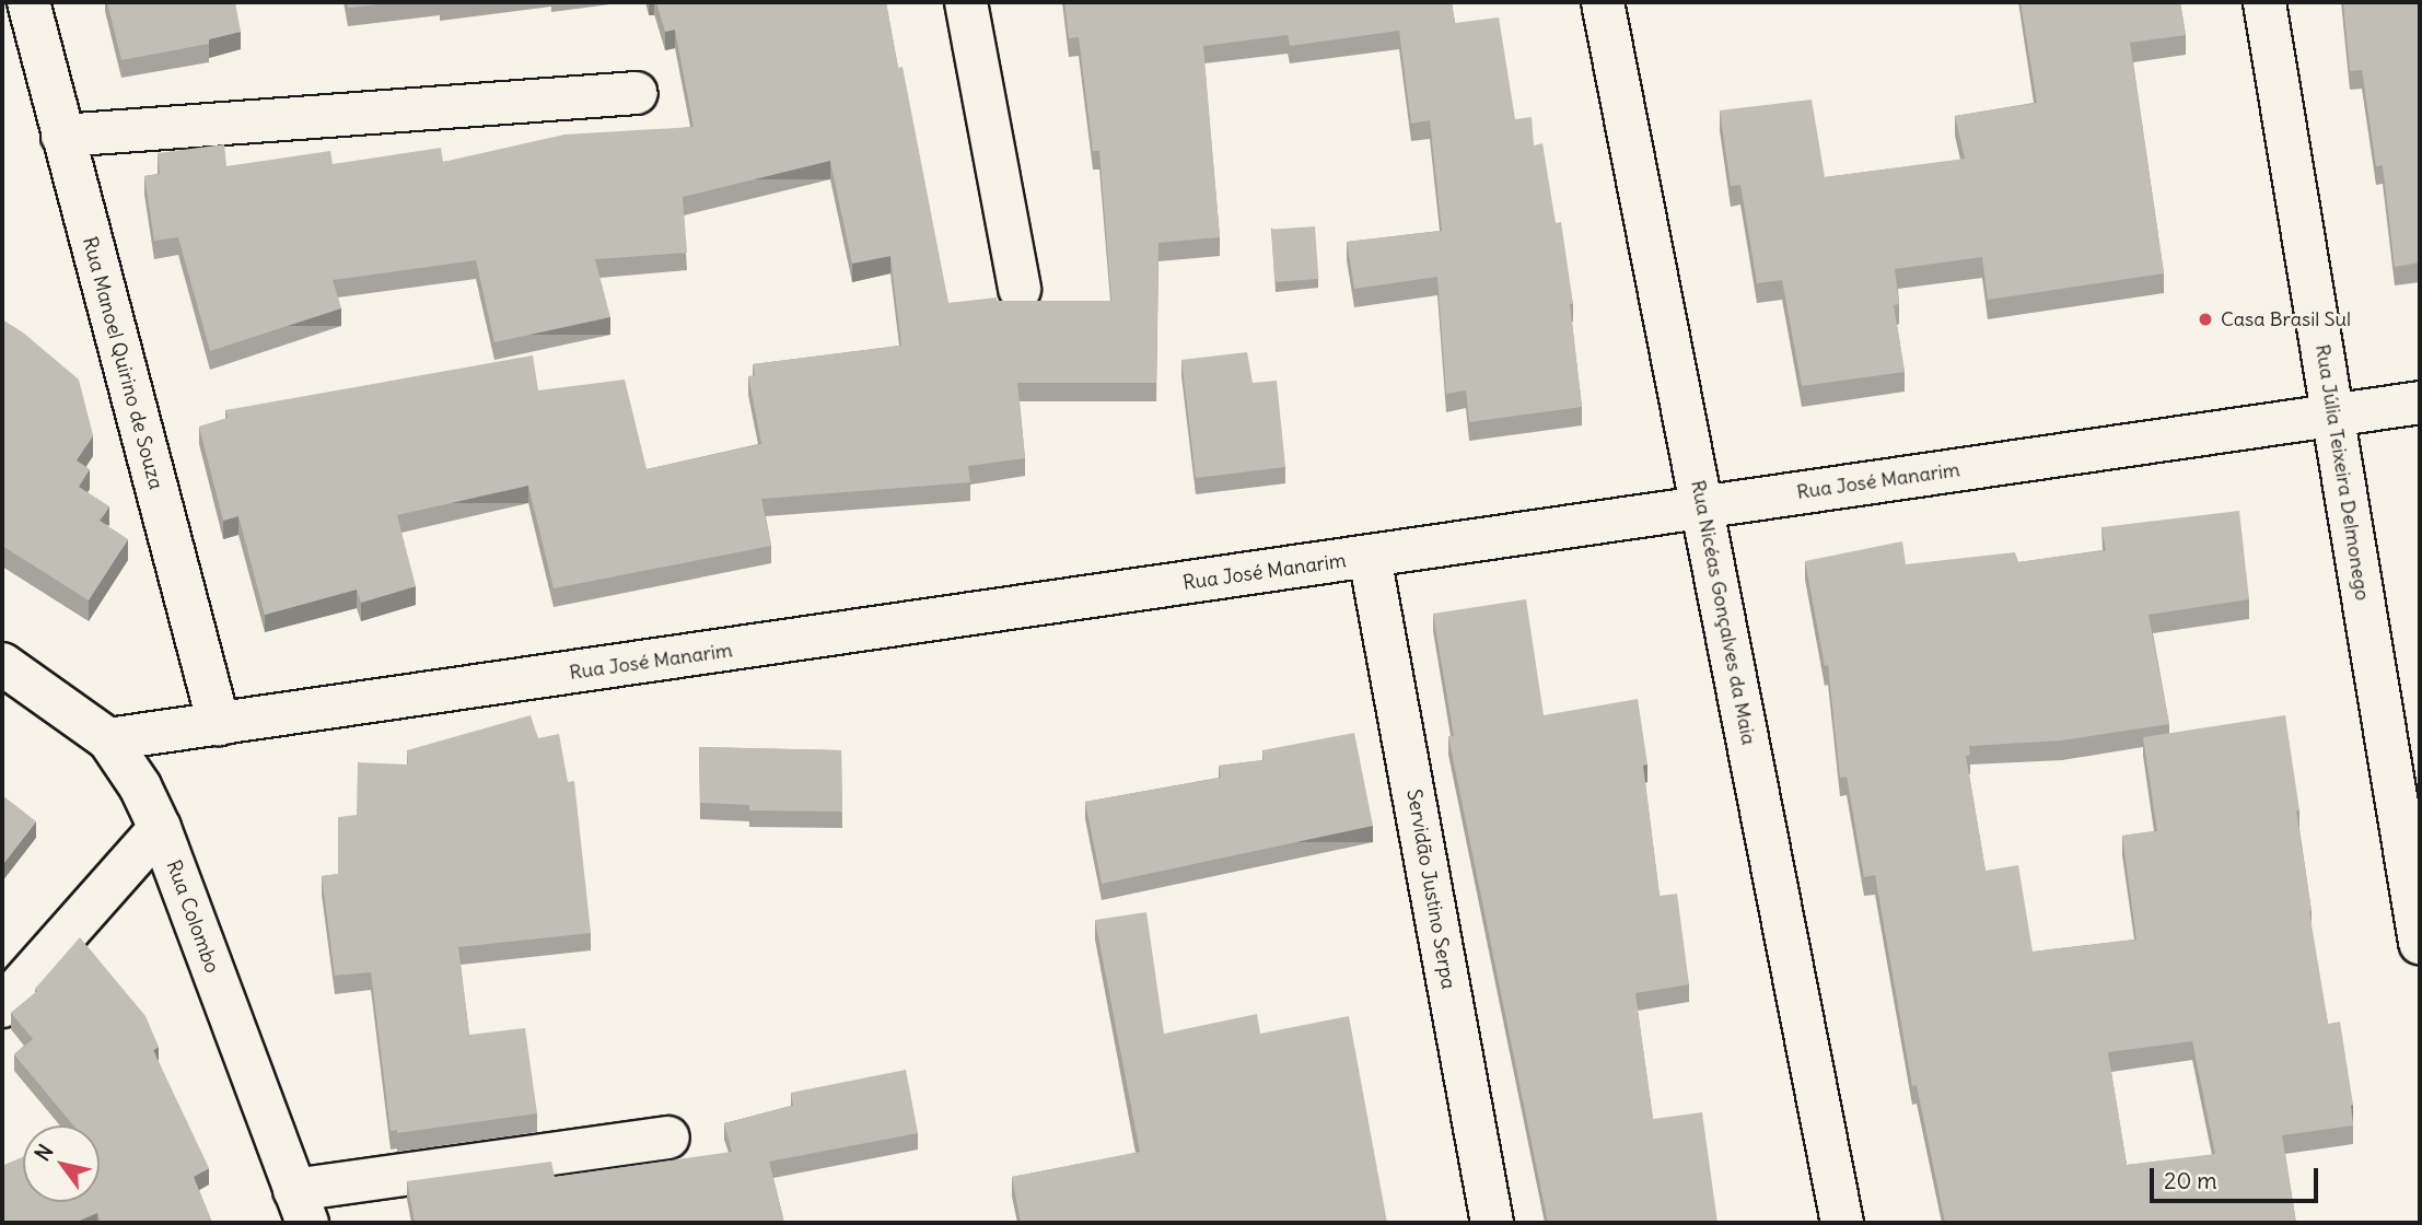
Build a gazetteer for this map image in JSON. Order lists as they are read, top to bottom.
{
  "streets": {
    "street": [
      "Rua Manoel Quirino de Souza",
      "Rua Júlia Teixeira Delmonego",
      "Rua José Manarim",
      "Rua Nicéas Gonçalves da Maia",
      "Servidão Justino Serpa",
      "Rua Colombo"
    ]
  },
  "crossings": [
    ["Rua Manoel Quirino de Souza", "Rua José Manarim"],
    ["Rua Júlia Teixeira Delmonego", "Rua José Manarim"],
    ["Rua José Manarim", "Rua Nicéas Gonçalves da Maia"],
    ["Rua José Manarim", "Servidão Justino Serpa"],
    ["Rua José Manarim", "Rua Colombo"]
  ],
  "places": ["Casa Brasil Sul"],
  "scale_bar": "20 m",
  "north": "top left"
}
